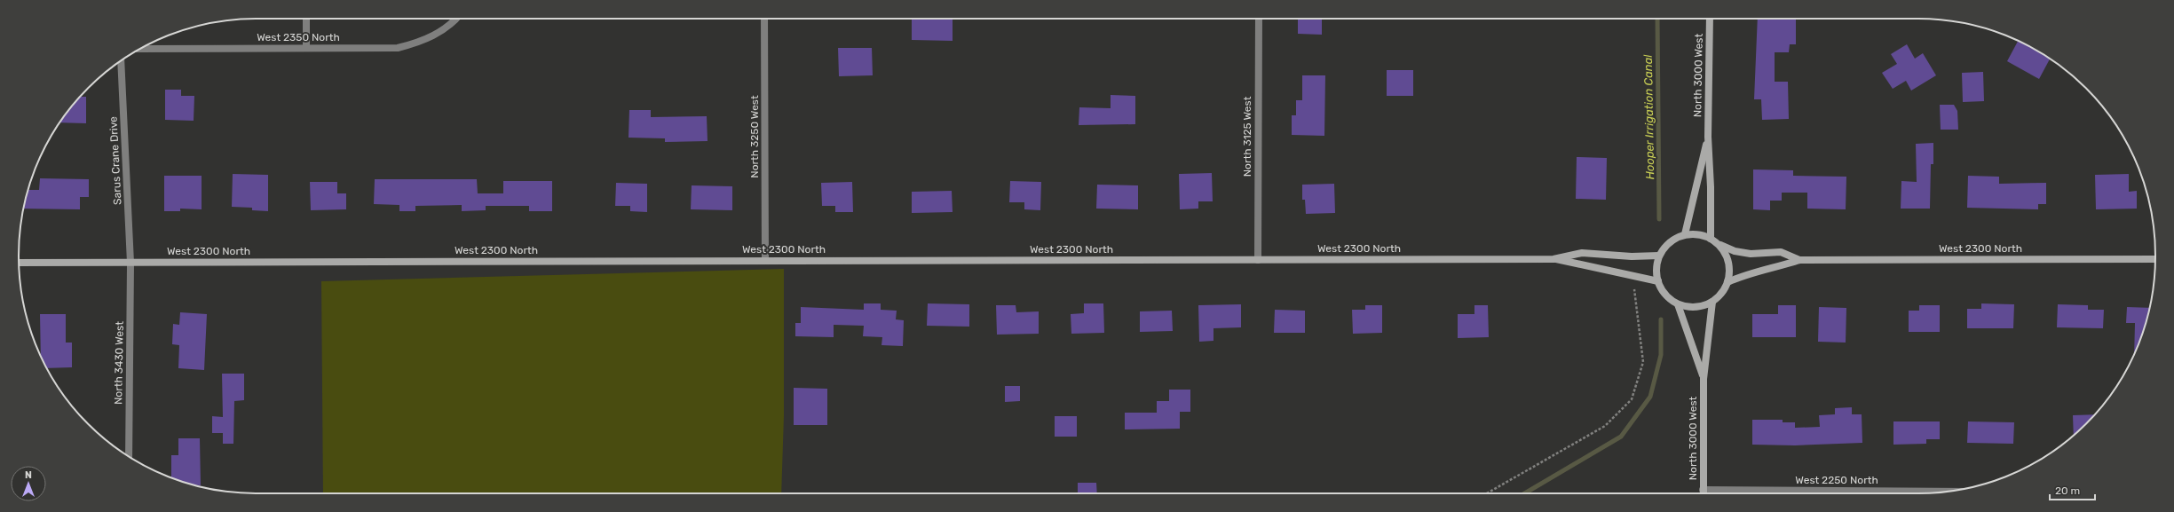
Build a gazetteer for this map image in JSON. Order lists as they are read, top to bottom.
{
  "streets": {
    "street": [
      "West 2350 North",
      "North 3000 West",
      "North 3250 West",
      "North 3125 West",
      "Sarus Crane Drive",
      "West 2300 North",
      "North 3430 West",
      "West 2250 North"
    ]
  },
  "crossings": [
    ["North 3000 West", "West 2300 North"],
    ["North 3000 West", "West 2250 North"],
    ["North 3250 West", "West 2300 North"],
    ["North 3125 West", "West 2300 North"],
    ["Sarus Crane Drive", "West 2300 North"],
    ["Sarus Crane Drive", "North 3430 West"],
    ["West 2300 North", "North 3430 West"]
  ],
  "water": ["Hooper Irrigation Canal"],
  "scale_bar": "20 m",
  "north": "top"
}
